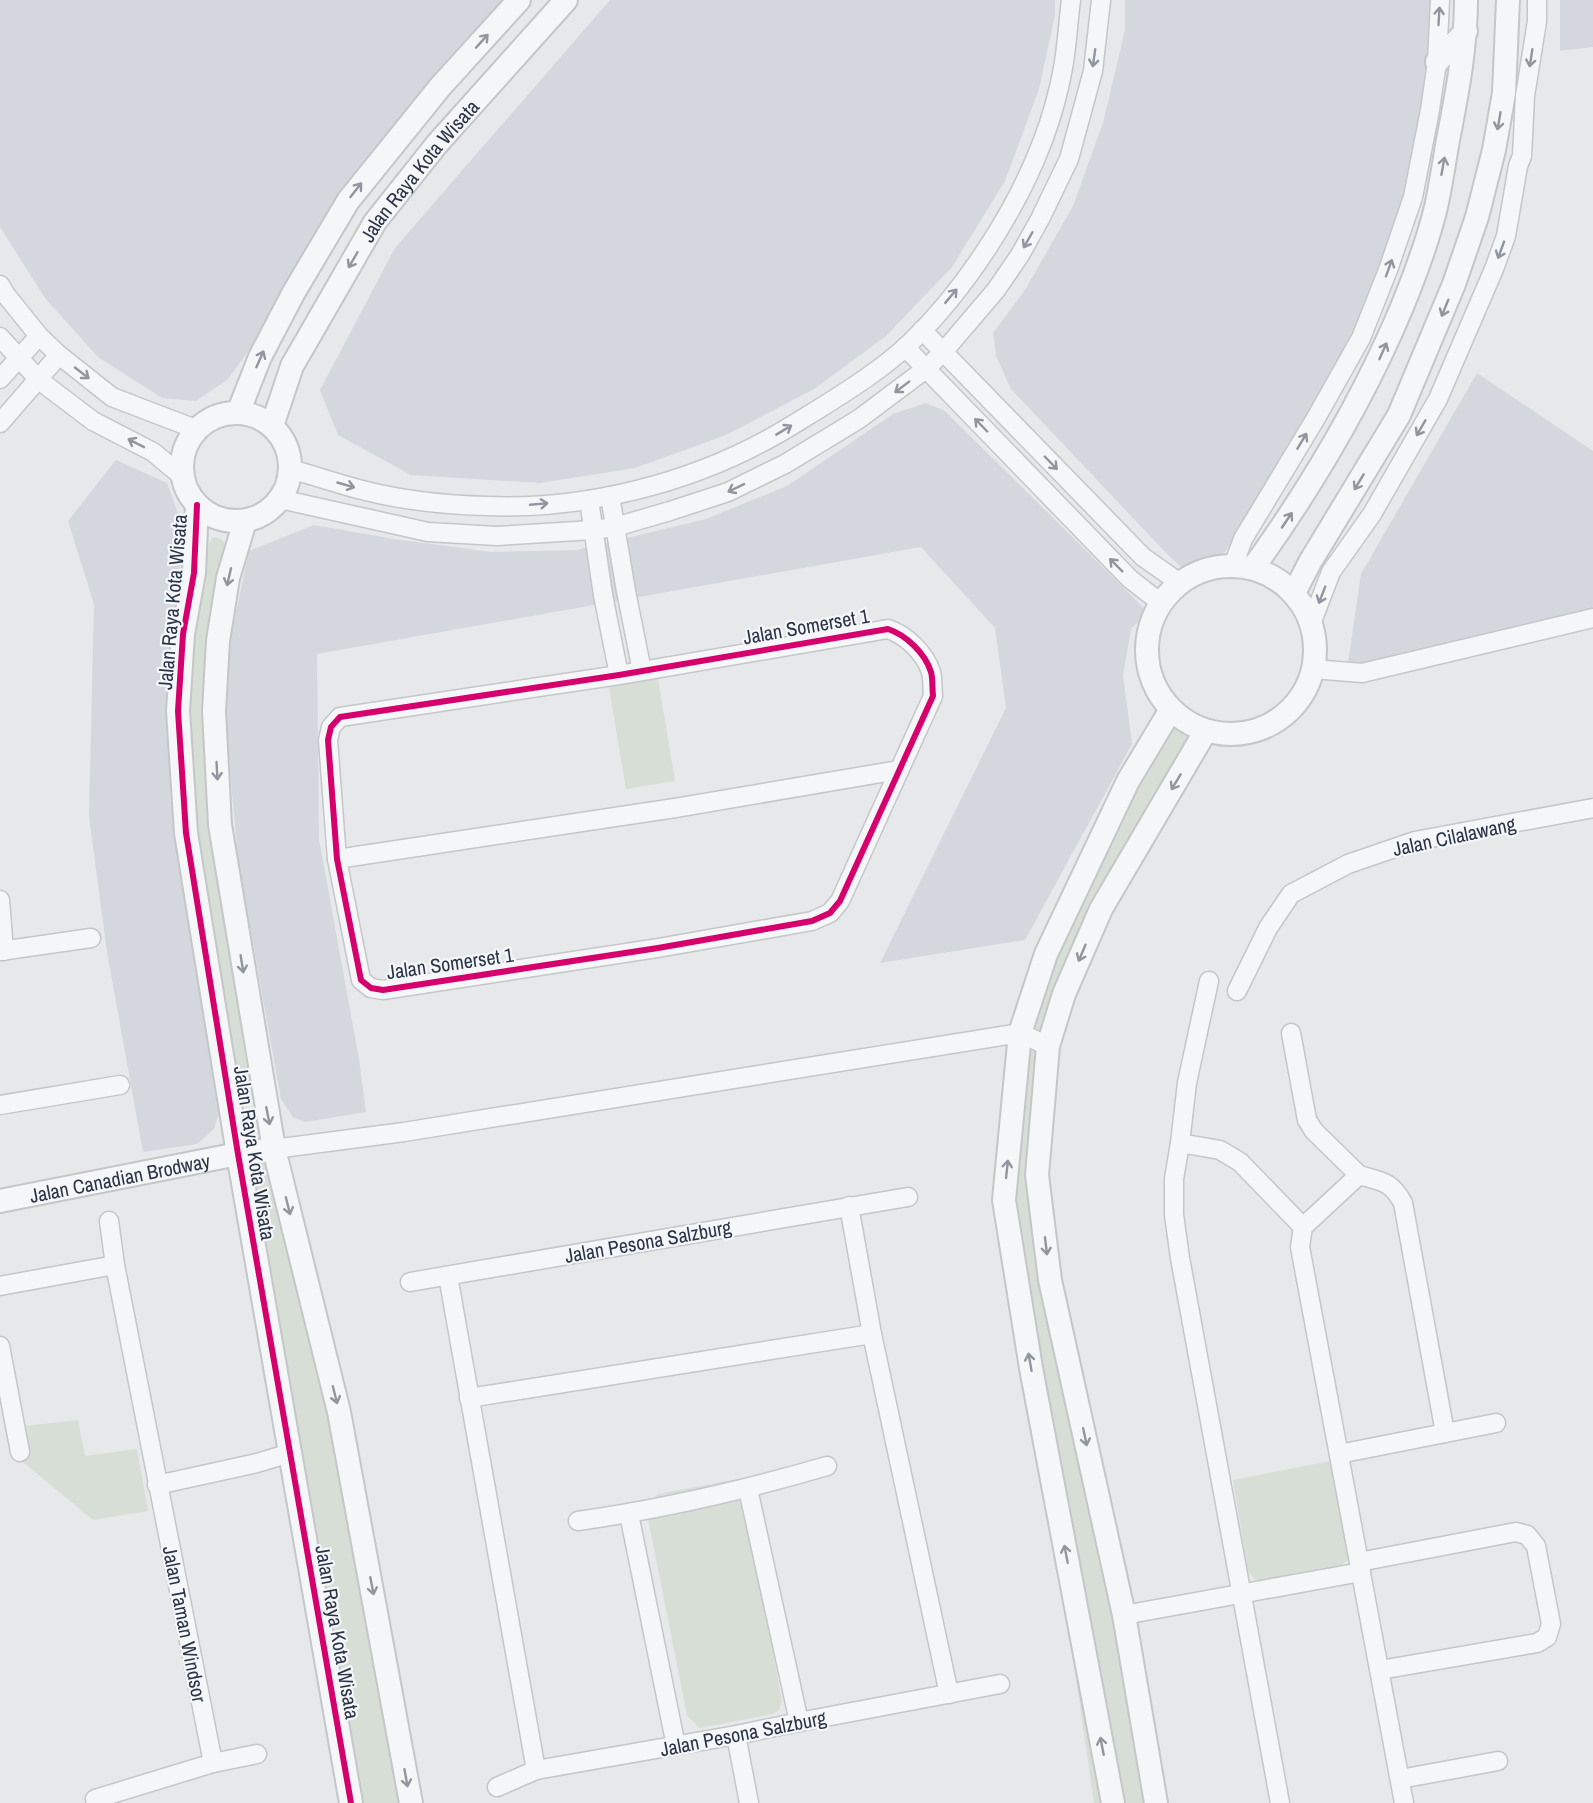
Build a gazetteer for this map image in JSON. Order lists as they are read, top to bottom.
{
  "streets": {
    "street": [
      "Jalan Raya Kota Wisata",
      "Jalan Somerset 1",
      "Jalan Cilalawang",
      "Jalan Canadian Brodway",
      "Jalan Pesona Salzburg",
      "Jalan Taman Windsor"
    ]
  },
  "crossings": [
    ["Jalan Raya Kota Wisata", "Jalan Canadian Brodway"]
  ]
}
